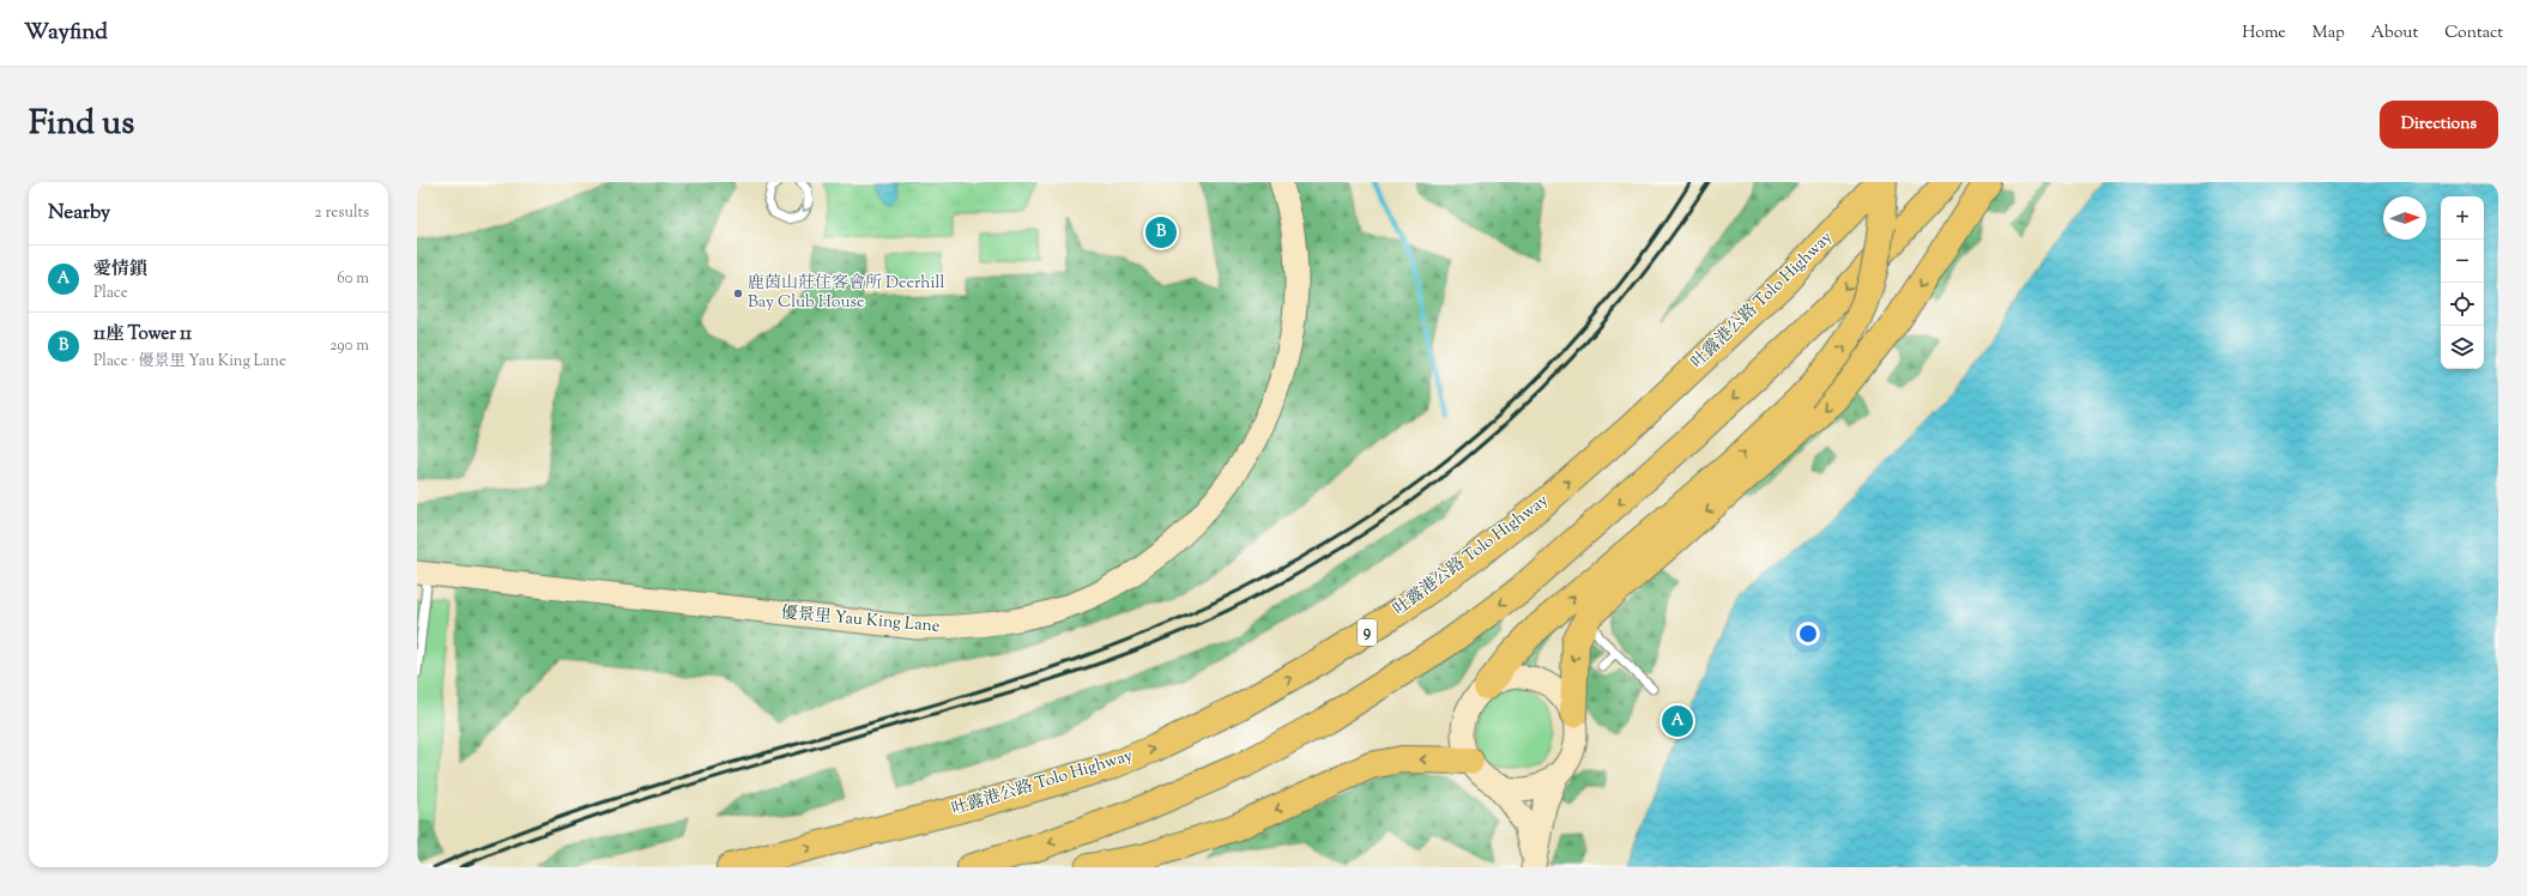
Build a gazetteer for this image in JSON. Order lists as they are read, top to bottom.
{
  "streets": {
    "highway": ["吐露港公路 Tolo Highway", "9"],
    "street": ["優景里 Yau King Lane"]
  },
  "places": ["鹿茵山莊住客會所 Deerhill Bay Club House"],
  "north": "right",
  "page": {
    "header": "Wayfind",
    "nav": [
      "Home",
      "Map",
      "About",
      "Contact"
    ],
    "title": "Find us",
    "buttons": "Directions",
    "heading": ["Nearby", "2 results"],
    "map_buttons": ["+", "−"],
    "pins": ["B", "A"],
    "list": [
      {
        "mark": "A",
        "name": "愛情鎖",
        "note": "Place",
        "value": "60 m"
      },
      {
        "mark": "B",
        "name": "11座 Tower 11",
        "note": "Place · 優景里 Yau King Lane",
        "value": "290 m"
      }
    ]
  }
}
